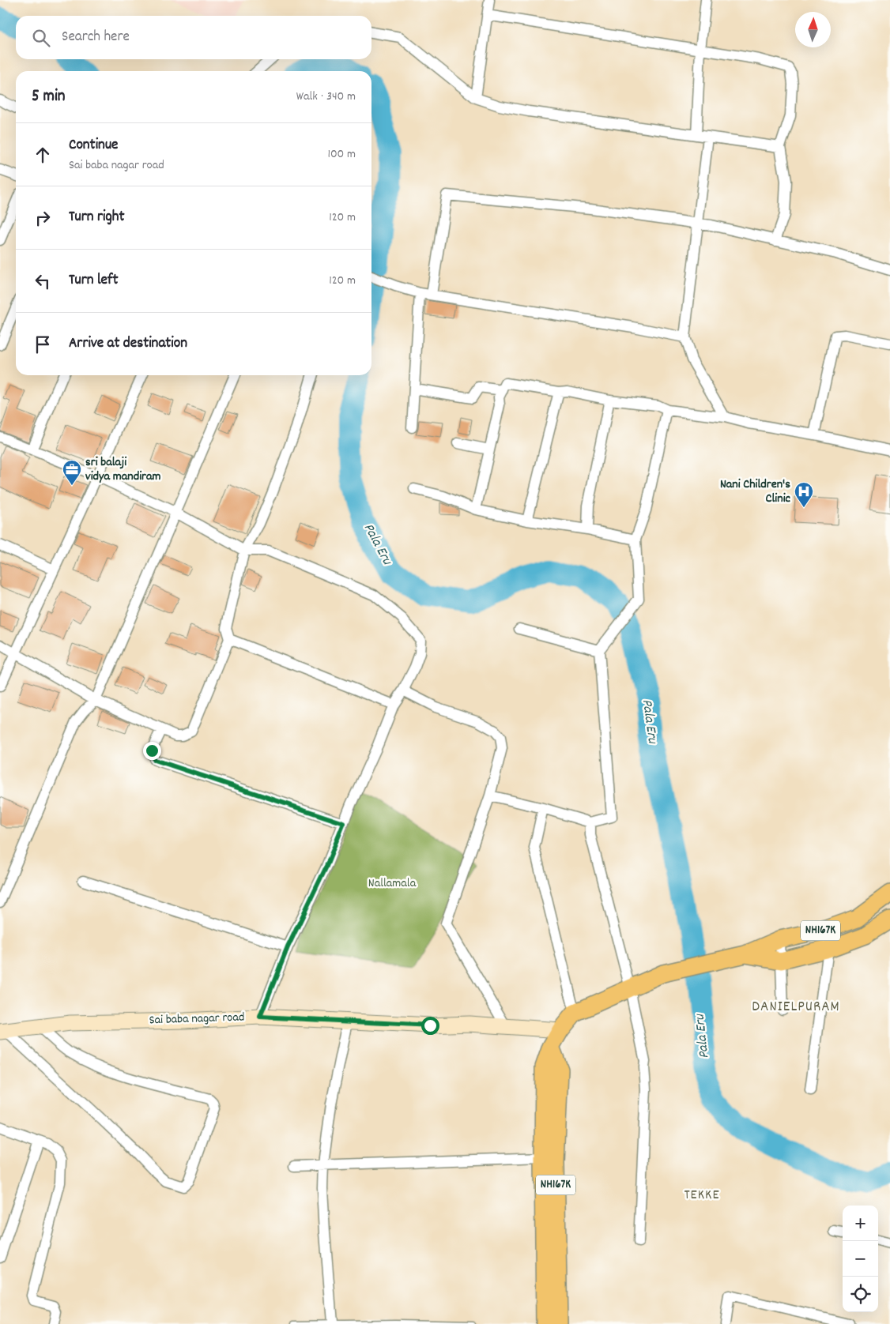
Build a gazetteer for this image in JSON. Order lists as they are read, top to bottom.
{
  "streets": {
    "highway": ["NH167K"],
    "main road": ["Sai baba nagar road"]
  },
  "crossings": [
    ["NH167K", "Sai baba nagar road"]
  ],
  "districts": ["DANIELPURAM", "TEKKE"],
  "water": ["Pala Eru"],
  "parks": ["Nallamala"],
  "places": {
    "office": ["sri balaji vidya mandiram"],
    "hospital": ["Nani Children's Clinic"]
  },
  "north": "top",
  "page": {
    "search": "Search here",
    "heading": ["5 min", "Walk · 340 m"],
    "list": [
      ["Continue", "Sai baba nagar road", "100 m"],
      ["Turn right", "120 m"],
      ["Turn left", "120 m"],
      "Arrive at destination"
    ],
    "map_buttons": ["+", "−"]
  }
}
